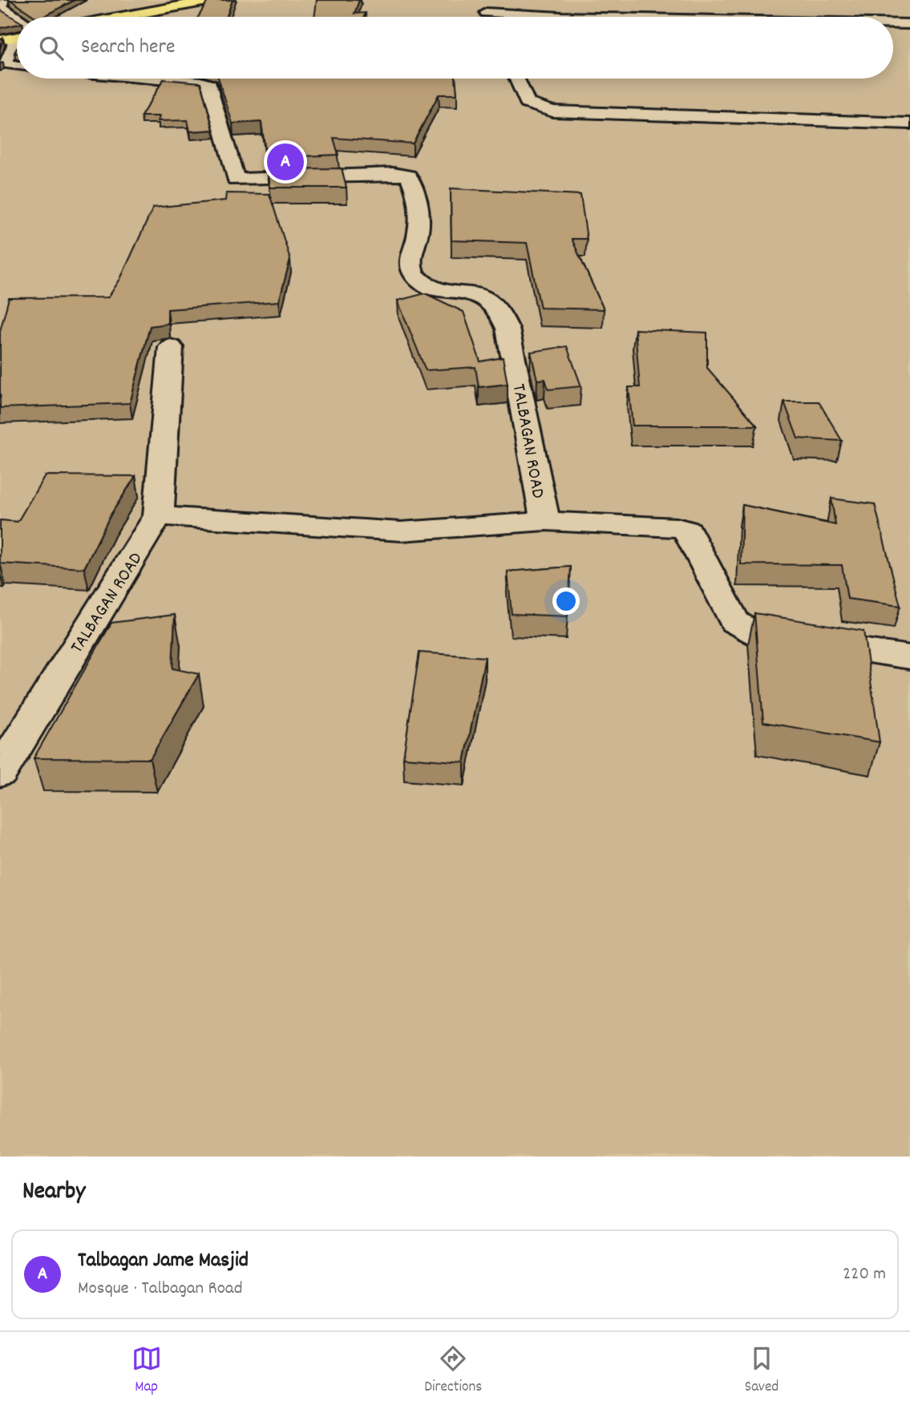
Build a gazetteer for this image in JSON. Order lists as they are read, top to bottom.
{
  "streets": {
    "street": ["TALBAGAN ROAD"]
  },
  "page": {
    "search": "Search here",
    "pins": "A",
    "heading": "Nearby",
    "list": [
      {
        "mark": "A",
        "name": "Talbagan Jame Masjid",
        "note": "Mosque · Talbagan Road",
        "value": "220 m"
      }
    ],
    "nav": ["Map", "Directions", "Saved"]
  }
}
